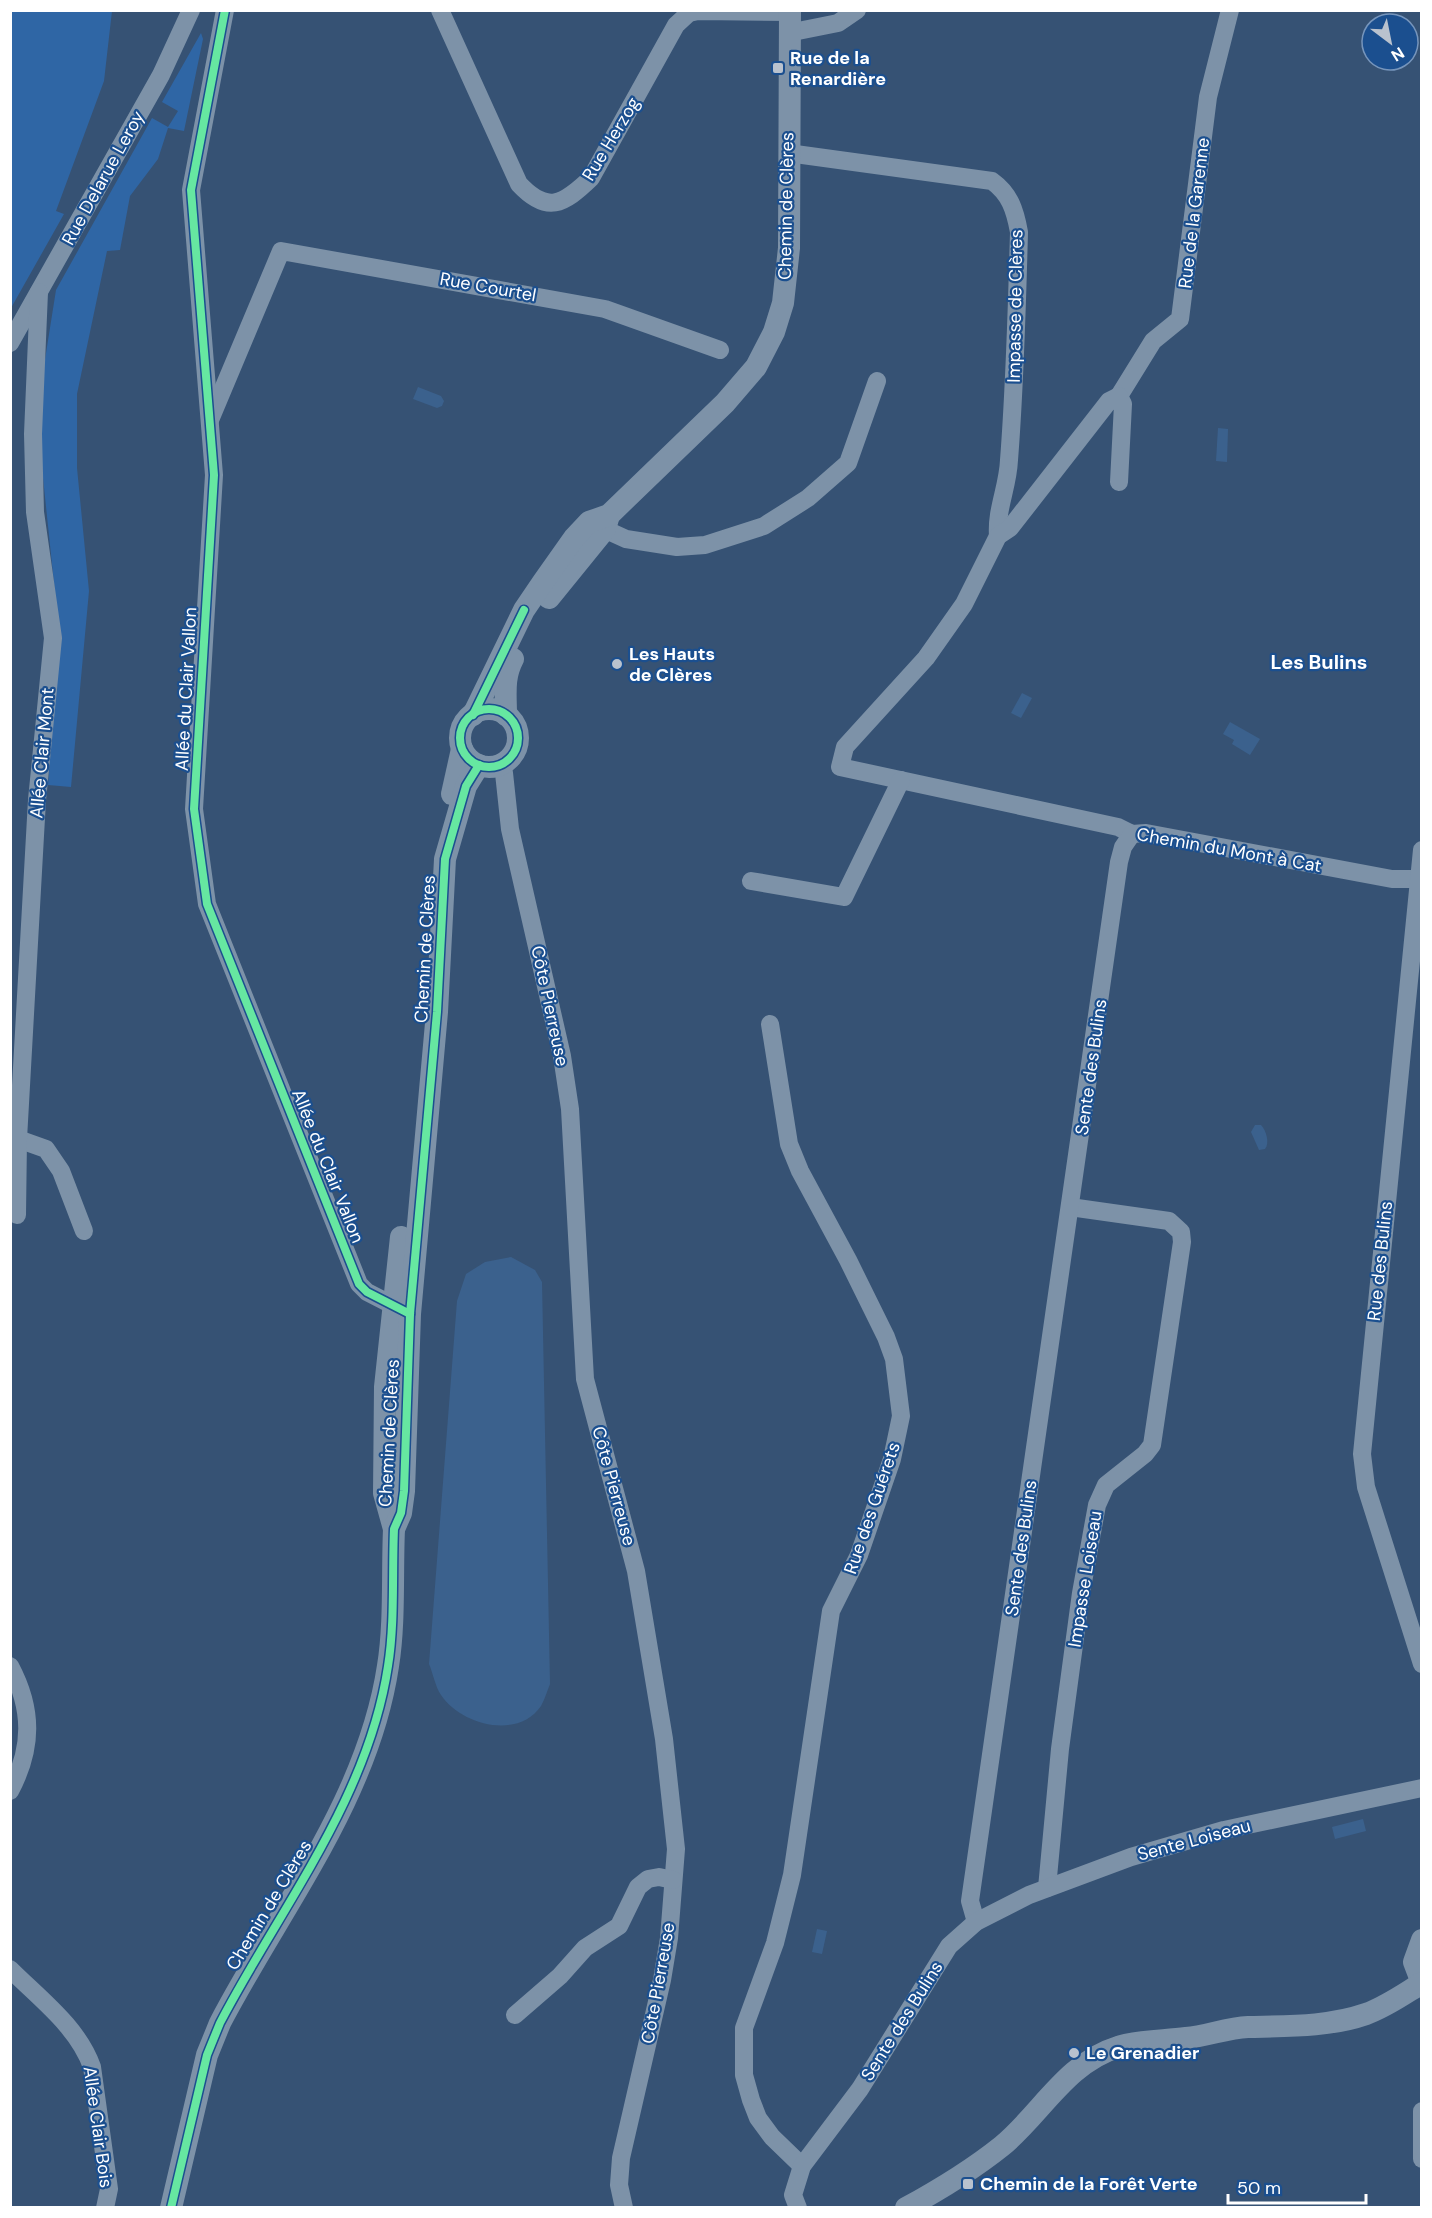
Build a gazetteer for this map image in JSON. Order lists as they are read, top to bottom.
{
  "streets": {
    "street": [
      "Rue Herzog",
      "Rue Delarue Leroy",
      "Chemin de Clères",
      "Rue de la Garenne",
      "Rue Courtel",
      "Impasse de Clères",
      "Allée du Clair Vallon",
      "Allée Clair Mont",
      "Chemin du Mont à Cat",
      "Côte Pierreuse",
      "Sente des Bulins",
      "Rue des Bulins",
      "Rue des Guérets",
      "Impasse Loiseau",
      "Sente Loiseau",
      "Allée Clair Bois"
    ]
  },
  "crossings": [
    ["Rue Herzog", "Chemin de Clères"],
    ["Rue Delarue Leroy", "Allée Clair Mont"],
    ["Chemin de Clères", "Impasse de Clères"],
    ["Chemin de Clères", "Allée du Clair Vallon"],
    ["Chemin de Clères", "Côte Pierreuse"],
    ["Rue de la Garenne", "Impasse de Clères"],
    ["Rue Courtel", "Allée du Clair Vallon"],
    ["Impasse de Clères", "Chemin du Mont à Cat"],
    ["Chemin du Mont à Cat", "Sente des Bulins"],
    ["Chemin du Mont à Cat", "Rue des Bulins"],
    ["Sente des Bulins", "Rue des Guérets"],
    ["Sente des Bulins", "Impasse Loiseau"],
    ["Sente des Bulins", "Sente Loiseau"],
    ["Impasse Loiseau", "Sente Loiseau"]
  ],
  "districts": ["Les Bulins"],
  "places": {
    "transit": ["Rue de la Renardière", "Chemin de la Forêt Verte"],
    "other": ["Les Hauts de Clères", "Le Grenadier"]
  },
  "scale_bar": "50 m",
  "north": "bottom right"
}
